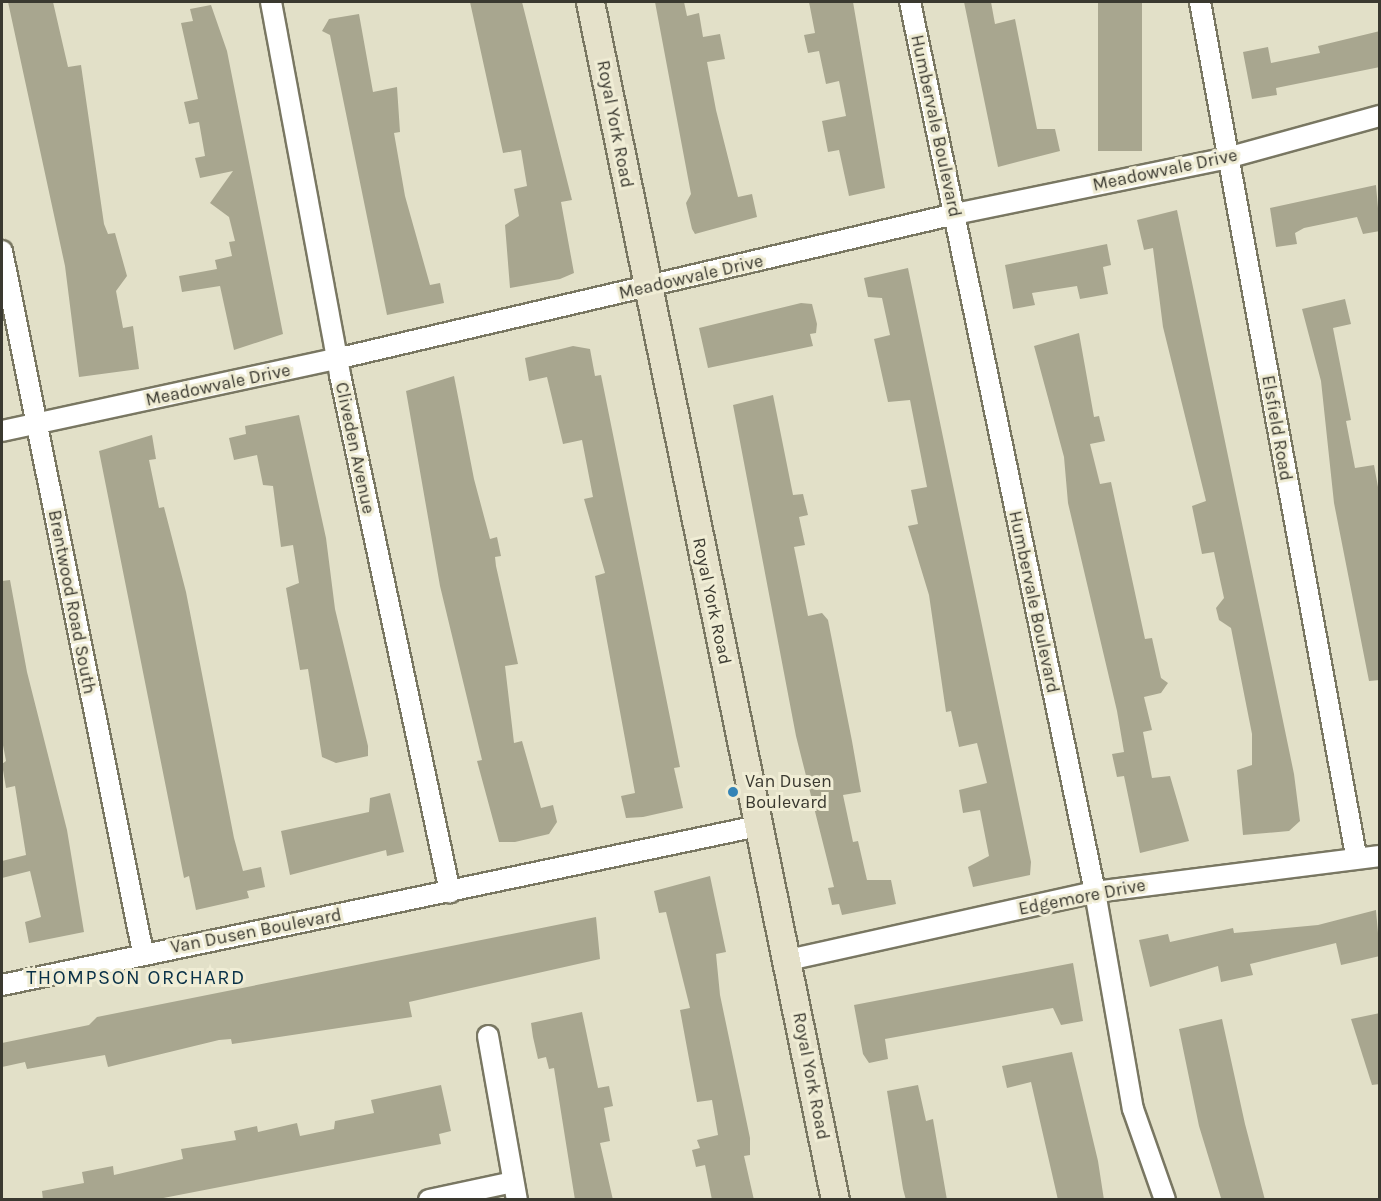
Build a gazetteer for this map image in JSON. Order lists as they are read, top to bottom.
{
  "streets": {
    "main road": ["Royal York Road"],
    "street": [
      "Humbervale Boulevard",
      "Meadowvale Drive",
      "Elsfield Road",
      "Cliveden Avenue",
      "Brentwood Road South",
      "Edgemore Drive",
      "Van Dusen Boulevard"
    ]
  },
  "crossings": [
    ["Royal York Road", "Meadowvale Drive"],
    ["Royal York Road", "Edgemore Drive"],
    ["Royal York Road", "Van Dusen Boulevard"],
    ["Humbervale Boulevard", "Meadowvale Drive"],
    ["Humbervale Boulevard", "Edgemore Drive"],
    ["Meadowvale Drive", "Elsfield Road"],
    ["Meadowvale Drive", "Cliveden Avenue"],
    ["Meadowvale Drive", "Brentwood Road South"],
    ["Elsfield Road", "Edgemore Drive"],
    ["Cliveden Avenue", "Van Dusen Boulevard"],
    ["Brentwood Road South", "Van Dusen Boulevard"]
  ],
  "districts": ["THOMPSON ORCHARD"],
  "places": ["Van Dusen Boulevard"]
}
